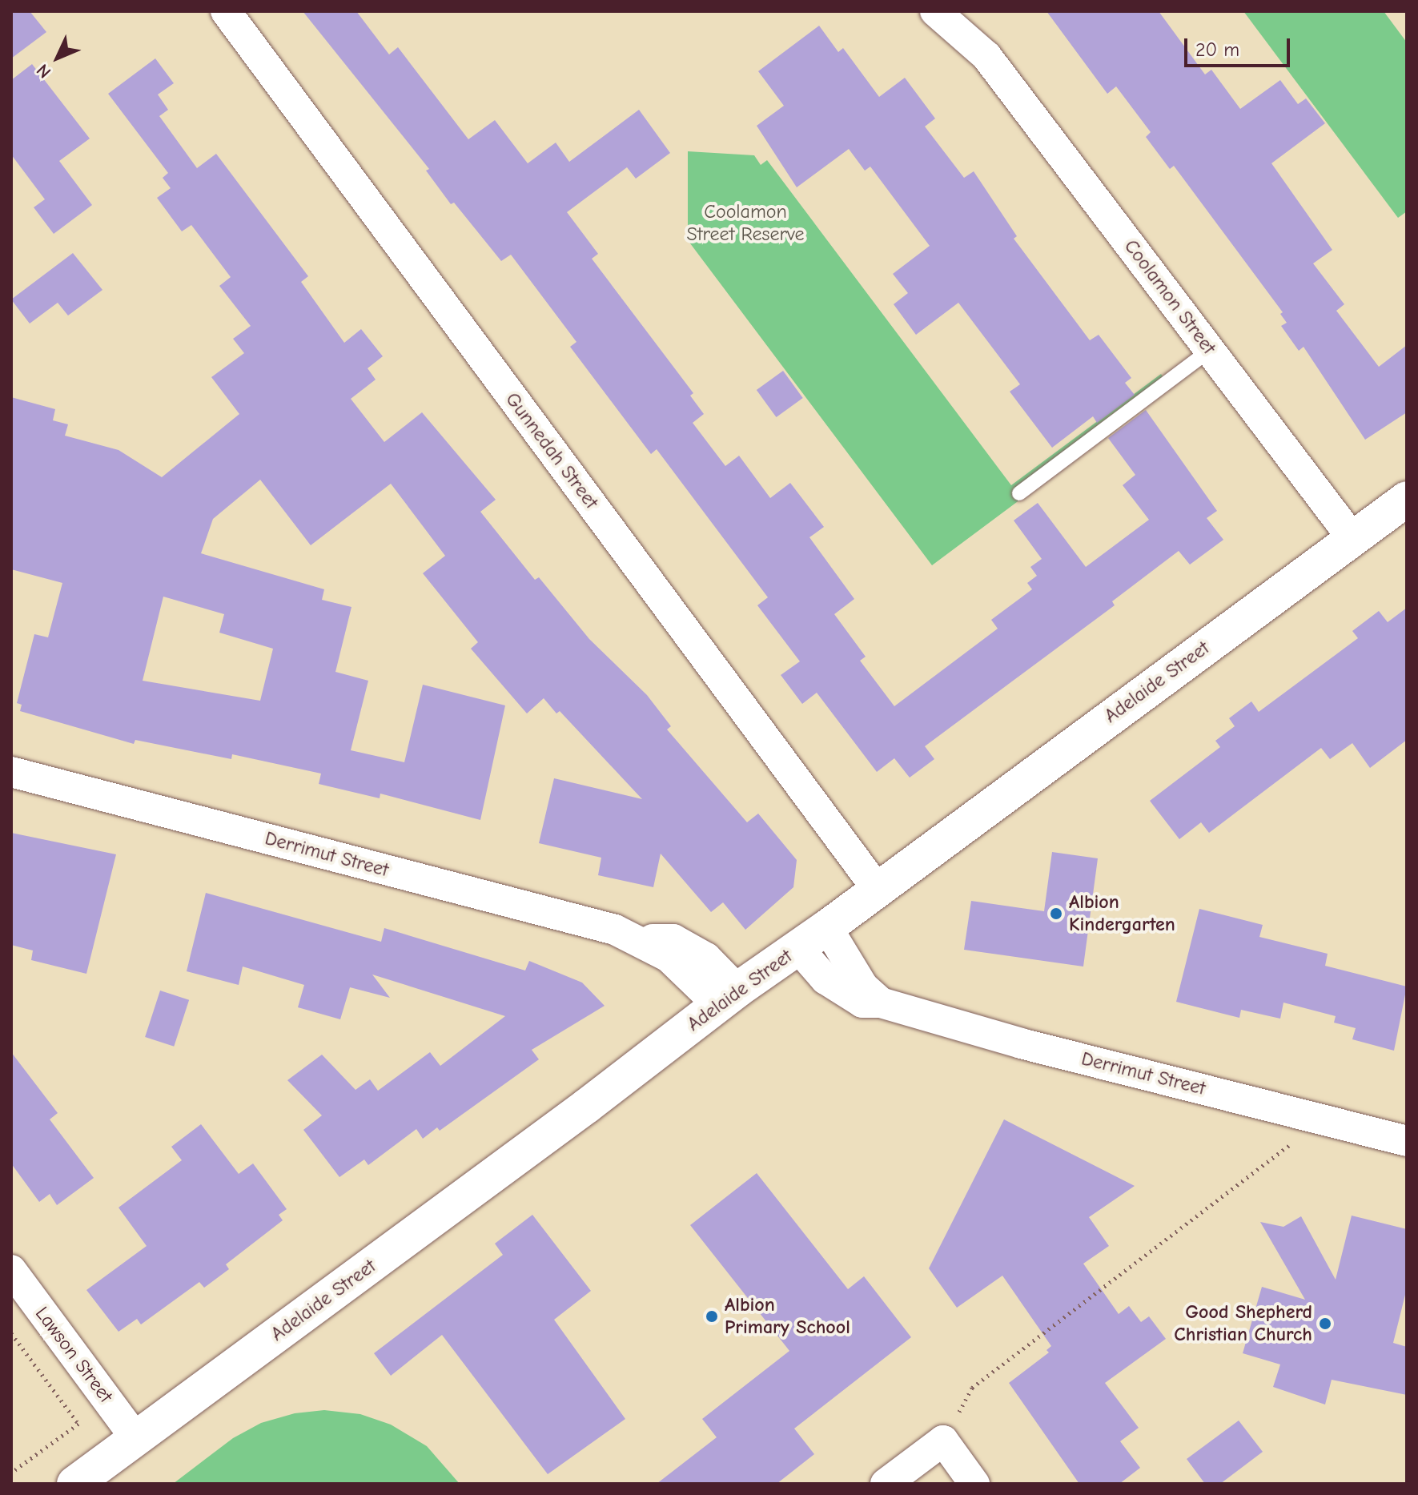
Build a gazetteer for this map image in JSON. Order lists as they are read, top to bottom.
{
  "streets": {
    "street": [
      "Coolamon Street",
      "Gunnedah Street",
      "Adelaide Street",
      "Derrimut Street",
      "Lawson Street"
    ]
  },
  "crossings": [
    ["Coolamon Street", "Adelaide Street"],
    ["Gunnedah Street", "Adelaide Street"],
    ["Adelaide Street", "Derrimut Street"],
    ["Adelaide Street", "Lawson Street"]
  ],
  "parks": ["Coolamon Street Reserve"],
  "places": ["Albion Kindergarten", "Albion Primary School", "Good Shepherd Christian Church"],
  "scale_bar": "20 m",
  "north": "bottom left"
}
